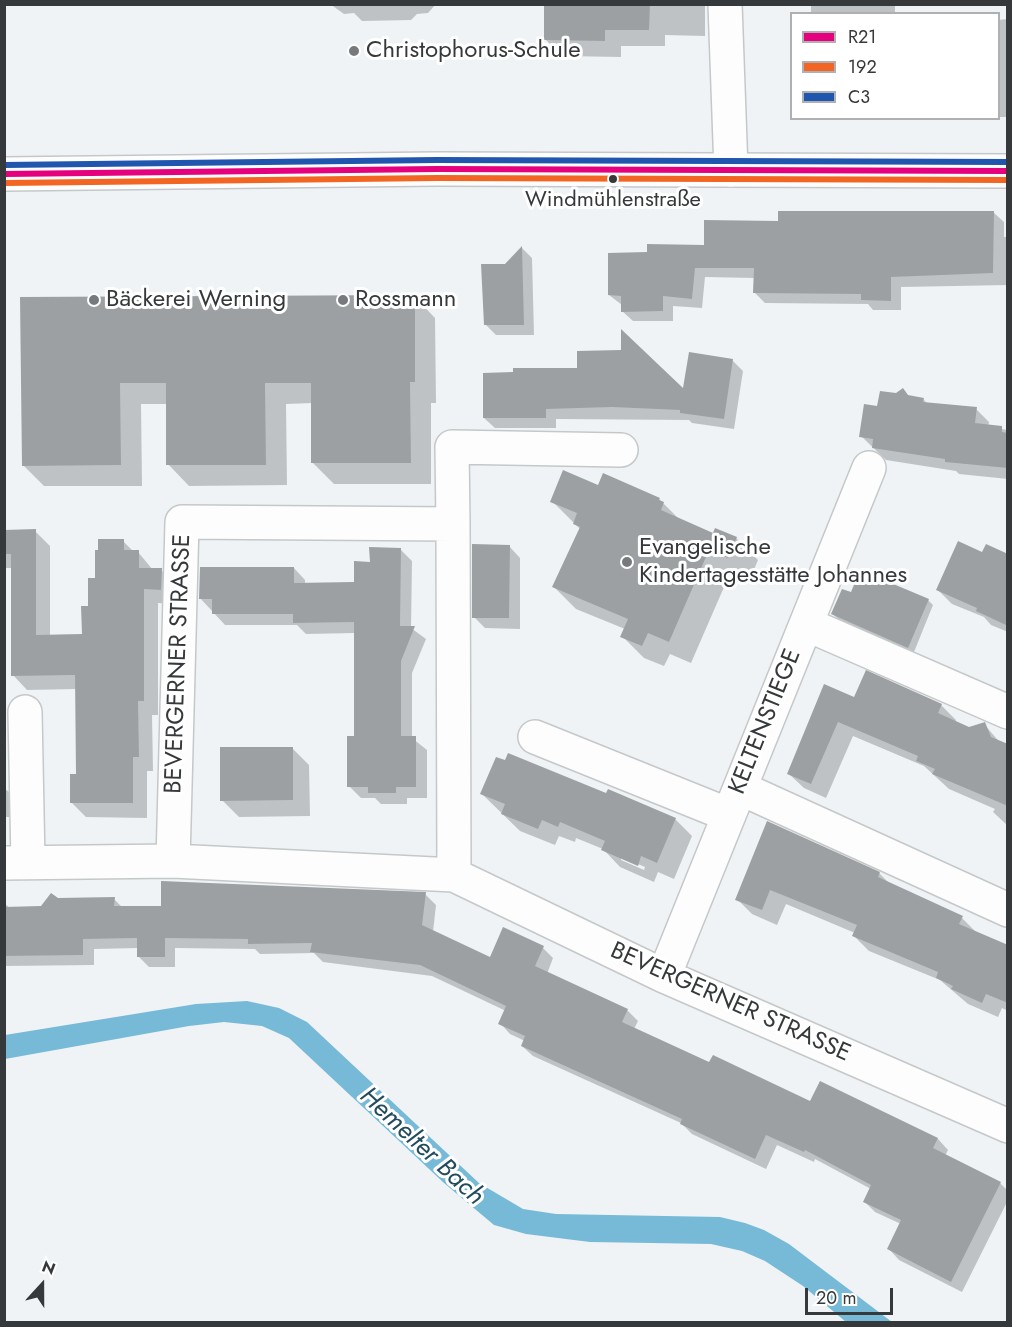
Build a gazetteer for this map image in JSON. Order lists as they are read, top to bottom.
{
  "streets": {
    "street": ["BEVERGERNER STRASSE", "KELTENSTIEGE"]
  },
  "crossings": [
    ["BEVERGERNER STRASSE", "KELTENSTIEGE"]
  ],
  "water": ["Hemelter Bach"],
  "places": [
    "Christophorus-Schule",
    "Windmühlenstraße",
    "Bäckerei Werning",
    "Rossmann",
    "Evangelische Kindertagesstätte Johannes"
  ],
  "lines": ["transit line C3", "transit line R21", "transit line 192"],
  "legend": ["R21", "192", "C3"],
  "scale_bar": "20 m",
  "north": "top"
}
